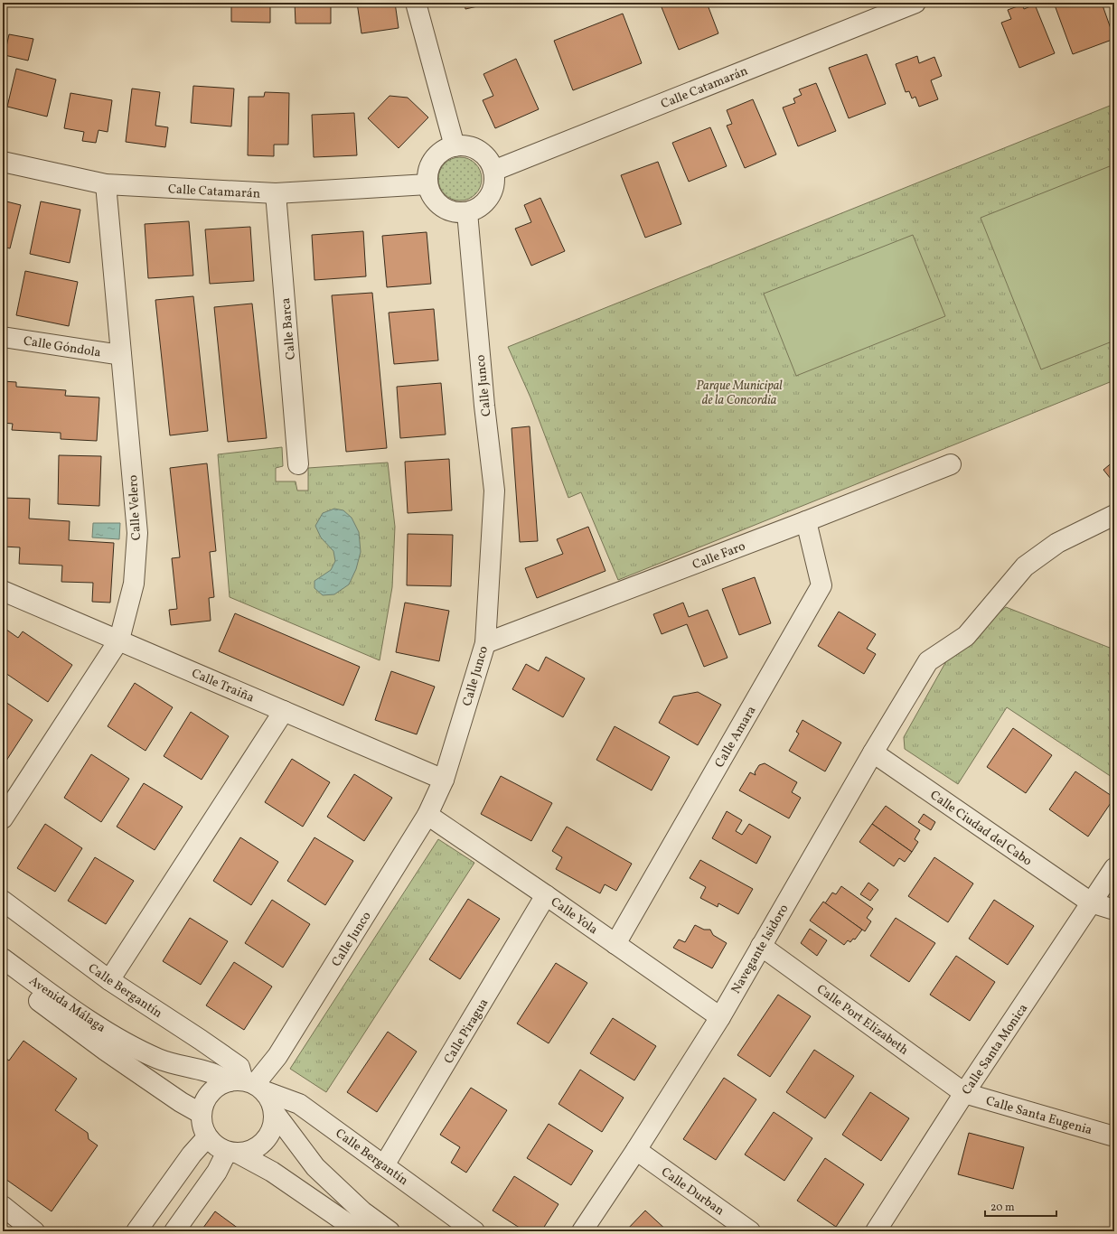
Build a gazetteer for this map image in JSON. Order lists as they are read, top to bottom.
{
  "streets": {
    "street": [
      "Calle Catamarán",
      "Calle Barca",
      "Calle Góndola",
      "Calle Junco",
      "Calle Velero",
      "Calle Faro",
      "Calle Traiña",
      "Calle Amara",
      "Calle Ciudad del Cabo",
      "Calle Yola",
      "Navegante Isidoro",
      "Calle Bergantín",
      "Avenida Málaga",
      "Calle Port Elizabeth",
      "Calle Piragua",
      "Calle Santa Monica",
      "Calle Santa Eugenia",
      "Calle Durban"
    ]
  },
  "crossings": [
    ["Calle Catamarán", "Calle Barca"],
    ["Calle Catamarán", "Calle Junco"],
    ["Calle Catamarán", "Calle Velero"],
    ["Calle Góndola", "Calle Velero"],
    ["Calle Junco", "Calle Faro"],
    ["Calle Junco", "Calle Traiña"],
    ["Calle Junco", "Calle Yola"],
    ["Calle Junco", "Calle Bergantín"],
    ["Calle Junco", "Avenida Málaga"],
    ["Calle Velero", "Calle Traiña"],
    ["Calle Faro", "Calle Amara"],
    ["Calle Amara", "Calle Yola"],
    ["Calle Ciudad del Cabo", "Navegante Isidoro"],
    ["Calle Ciudad del Cabo", "Calle Santa Monica"],
    ["Calle Yola", "Navegante Isidoro"],
    ["Calle Yola", "Calle Piragua"],
    ["Navegante Isidoro", "Calle Port Elizabeth"],
    ["Navegante Isidoro", "Calle Durban"],
    ["Calle Bergantín", "Avenida Málaga"],
    ["Calle Bergantín", "Calle Piragua"],
    ["Calle Port Elizabeth", "Calle Santa Monica"],
    ["Calle Port Elizabeth", "Calle Santa Eugenia"],
    ["Calle Santa Monica", "Calle Santa Eugenia"]
  ],
  "parks": ["Parque Municipal de la Concordia"],
  "scale_bar": "20 m"
}
